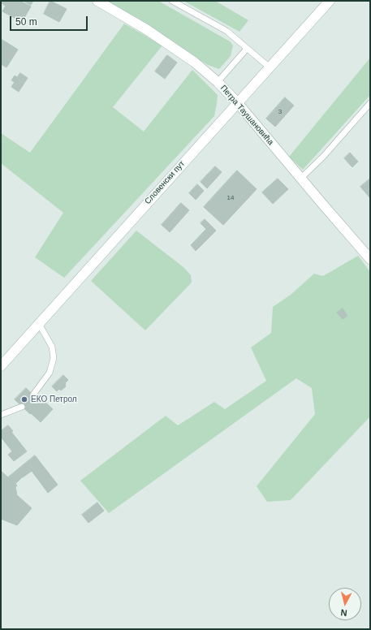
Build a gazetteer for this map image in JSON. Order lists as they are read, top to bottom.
{
  "streets": {
    "street": ["Петра Таушановића", "Словенски пут"]
  },
  "crossings": [
    ["Петра Таушановића", "Словенски пут"]
  ],
  "places": ["ЕКО Петрол"],
  "house_numbers": ["3", "14"],
  "scale_bar": "50 m",
  "north": "bottom"
}
